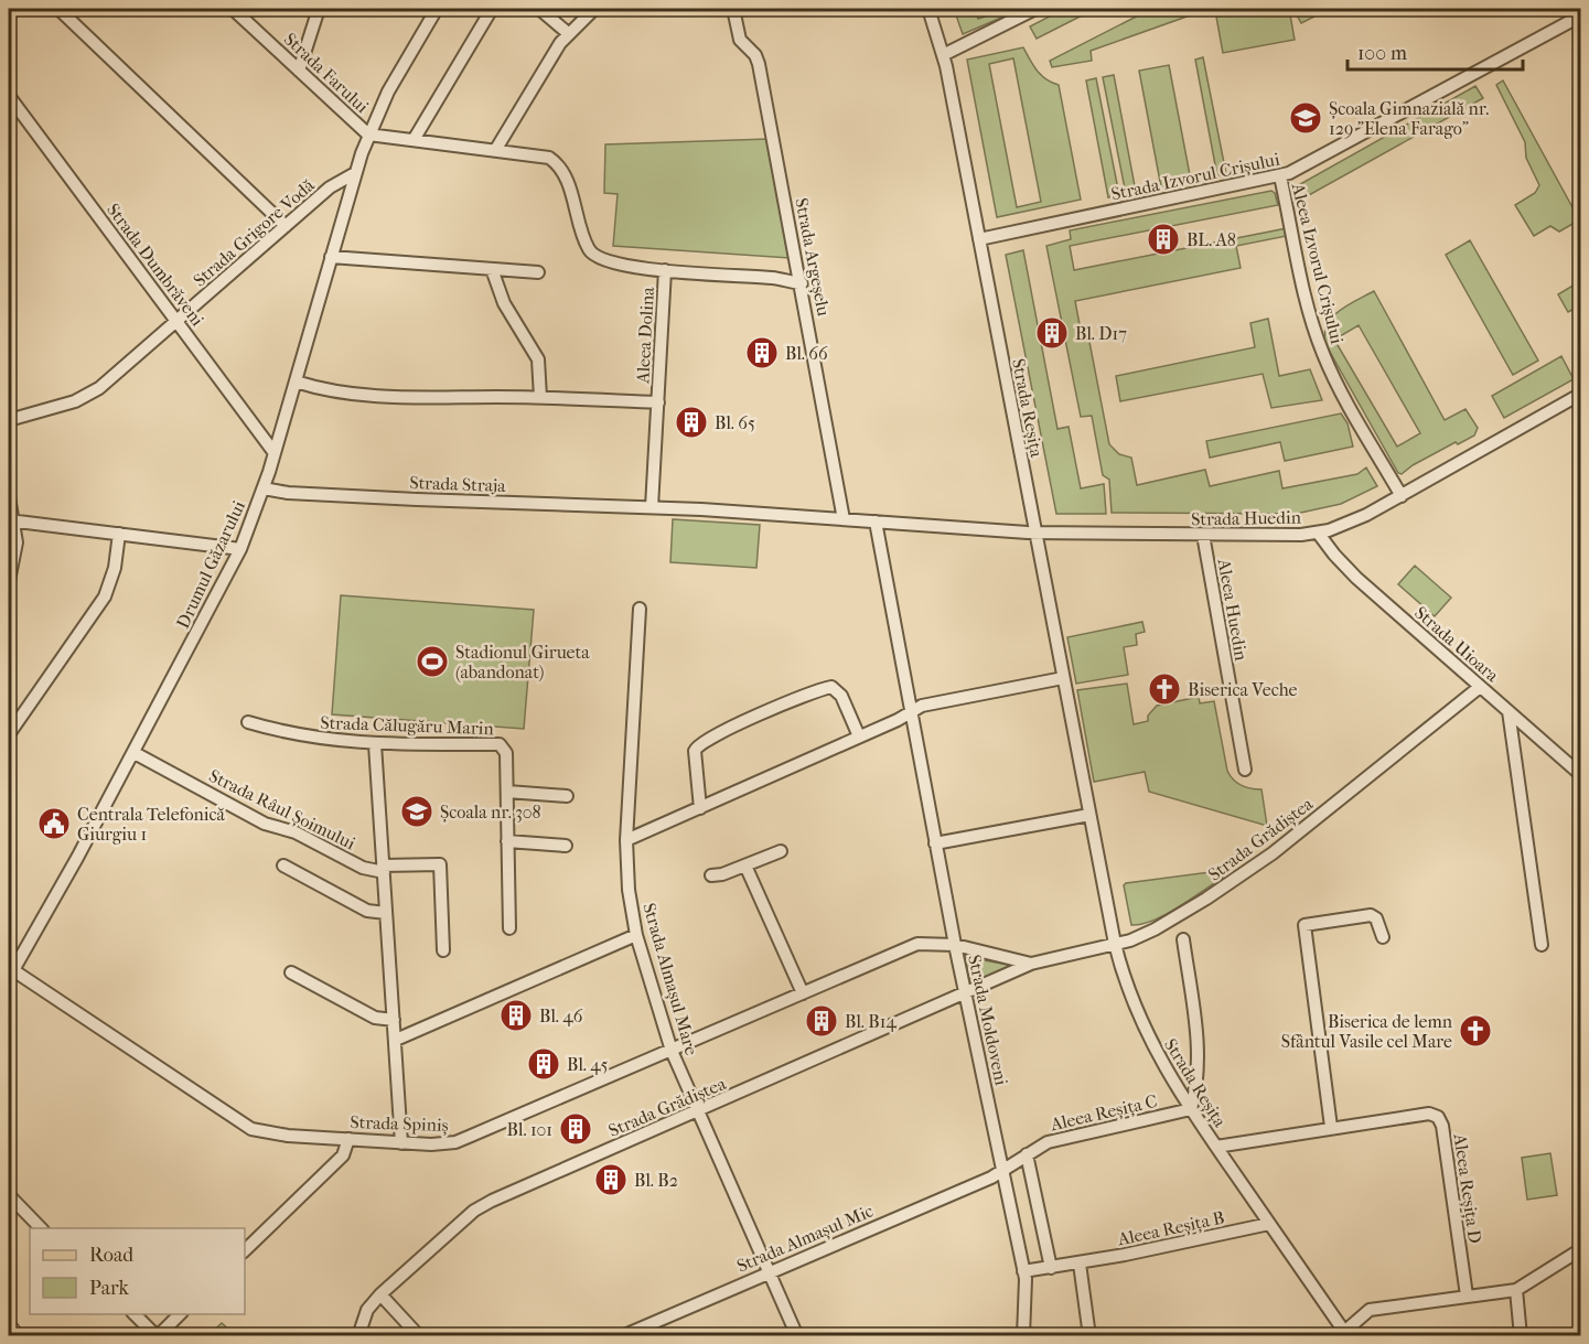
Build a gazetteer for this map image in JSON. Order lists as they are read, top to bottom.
{
  "streets": {
    "street": [
      "Strada Farului",
      "Strada Izvorul Crișului",
      "Strada Grigore Vodă",
      "Strada Argeșelu",
      "Aleea Izvorul Crișului",
      "Strada Dumbrăveni",
      "Aleea Dolina",
      "Strada Reșița",
      "Strada Straja",
      "Strada Huedin",
      "Drumul Găzarului",
      "Aleea Huedin",
      "Strada Uioara",
      "Strada Călugăru Marin",
      "Strada Râul Șoimului",
      "Strada Grădiștea",
      "Strada Almașul Mare",
      "Strada Moldoveni",
      "Aleea Reșița C",
      "Strada Spiniș",
      "Aleea Reșița D",
      "Aleea Reșița B",
      "Strada Almașul Mic"
    ]
  },
  "crossings": [
    ["Strada Farului", "Drumul Găzarului"],
    ["Strada Izvorul Crișului", "Aleea Izvorul Crișului"],
    ["Strada Izvorul Crișului", "Strada Reșița"],
    ["Strada Grigore Vodă", "Strada Dumbrăveni"],
    ["Strada Grigore Vodă", "Drumul Găzarului"],
    ["Strada Argeșelu", "Aleea Dolina"],
    ["Strada Argeșelu", "Strada Straja"],
    ["Aleea Izvorul Crișului", "Strada Huedin"],
    ["Strada Dumbrăveni", "Drumul Găzarului"],
    ["Aleea Dolina", "Drumul Găzarului"],
    ["Strada Reșița", "Strada Straja"],
    ["Strada Reșița", "Strada Huedin"],
    ["Strada Reșița", "Strada Grădiștea"],
    ["Strada Reșița", "Aleea Reșița C"],
    ["Strada Reșița", "Aleea Reșița D"],
    ["Strada Reșița", "Aleea Reșița B"],
    ["Strada Straja", "Strada Huedin"],
    ["Strada Straja", "Drumul Găzarului"],
    ["Strada Straja", "Strada Moldoveni"],
    ["Strada Huedin", "Aleea Huedin"],
    ["Strada Huedin", "Strada Uioara"],
    ["Drumul Găzarului", "Strada Râul Șoimului"],
    ["Drumul Găzarului", "Strada Spiniș"],
    ["Strada Uioara", "Strada Grădiștea"],
    ["Strada Călugăru Marin", "Strada Râul Șoimului"],
    ["Strada Râul Șoimului", "Strada Spiniș"],
    ["Strada Grădiștea", "Strada Almașul Mare"],
    ["Strada Grădiștea", "Strada Moldoveni"],
    ["Strada Grădiștea", "Strada Spiniș"],
    ["Strada Almașul Mare", "Strada Spiniș"],
    ["Strada Almașul Mare", "Strada Almașul Mic"],
    ["Strada Moldoveni", "Aleea Reșița C"],
    ["Strada Moldoveni", "Strada Spiniș"],
    ["Strada Moldoveni", "Aleea Reșița B"],
    ["Strada Moldoveni", "Strada Almașul Mic"],
    ["Aleea Reșița C", "Strada Almașul Mic"]
  ],
  "places": {
    "school or university": ["Școala Gimnazială nr. 129 \"Elena Farago\"", "Școala nr. 308"],
    "building": [
      "BL. A8",
      "Bl. D17",
      "Bl. 66",
      "Bl. 65",
      "Bl. 46",
      "Bl. B14",
      "Bl. 45",
      "Bl. 101",
      "Bl. B2"
    ],
    "sports": ["Stadionul Girueta (abandonat)"],
    "church": ["Biserica Veche", "Biserica de lemn Sfântul Vasile cel Mare"],
    "public building": ["Centrala Telefonică Giurgiu 1"]
  },
  "legend": ["Road", "Park"],
  "scale_bar": "100 m"
}
